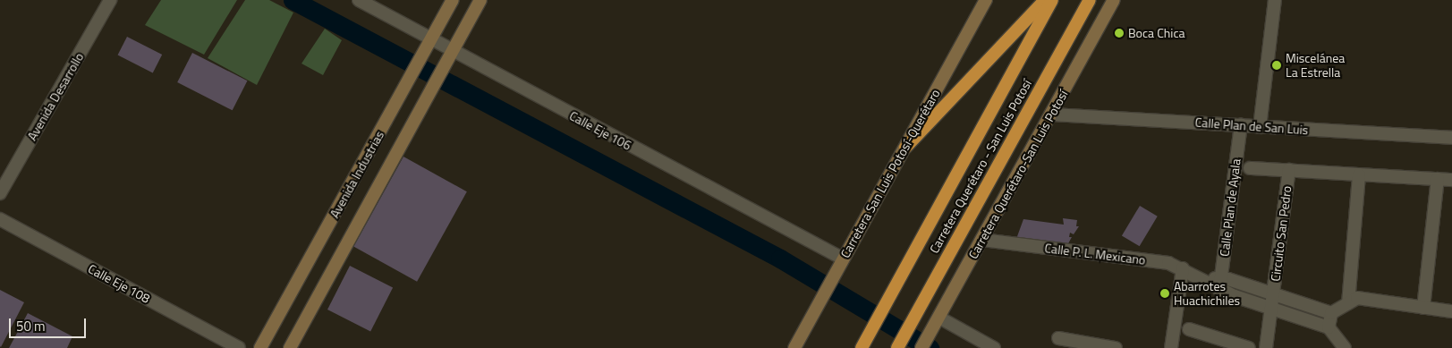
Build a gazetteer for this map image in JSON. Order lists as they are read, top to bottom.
{
  "streets": {
    "highway": ["Carretera Querétaro - San Luis Potosí"],
    "main road": ["Carretera San Luis Potosí-Querétaro", "Avenida Industrias", "Carretera Querétaro-San Luis Potosí"],
    "street": [
      "Avenida Desarrollo",
      "Calle Plan de San Luis",
      "Calle Eje 106",
      "Calle Plan de Ayala",
      "Circuito San Pedro",
      "Calle P. L. Mexicano",
      "Calle Eje 108"
    ]
  },
  "crossings": [
    ["Calle Plan de San Luis", "Carretera Querétaro-San Luis Potosí"],
    ["Calle Plan de San Luis", "Calle Plan de Ayala"],
    ["Calle Eje 106", "Carretera San Luis Potosí-Querétaro"],
    ["Calle Eje 106", "Avenida Industrias"],
    ["Carretera Querétaro-San Luis Potosí", "Calle P. L. Mexicano"],
    ["Calle Plan de Ayala", "Circuito San Pedro"],
    ["Calle Plan de Ayala", "Calle P. L. Mexicano"],
    ["Circuito San Pedro", "Calle P. L. Mexicano"]
  ],
  "places": ["Boca Chica", "Miscelánea La Estrella", "Abarrotes Huachichiles"],
  "scale_bar": "50 m"
}
